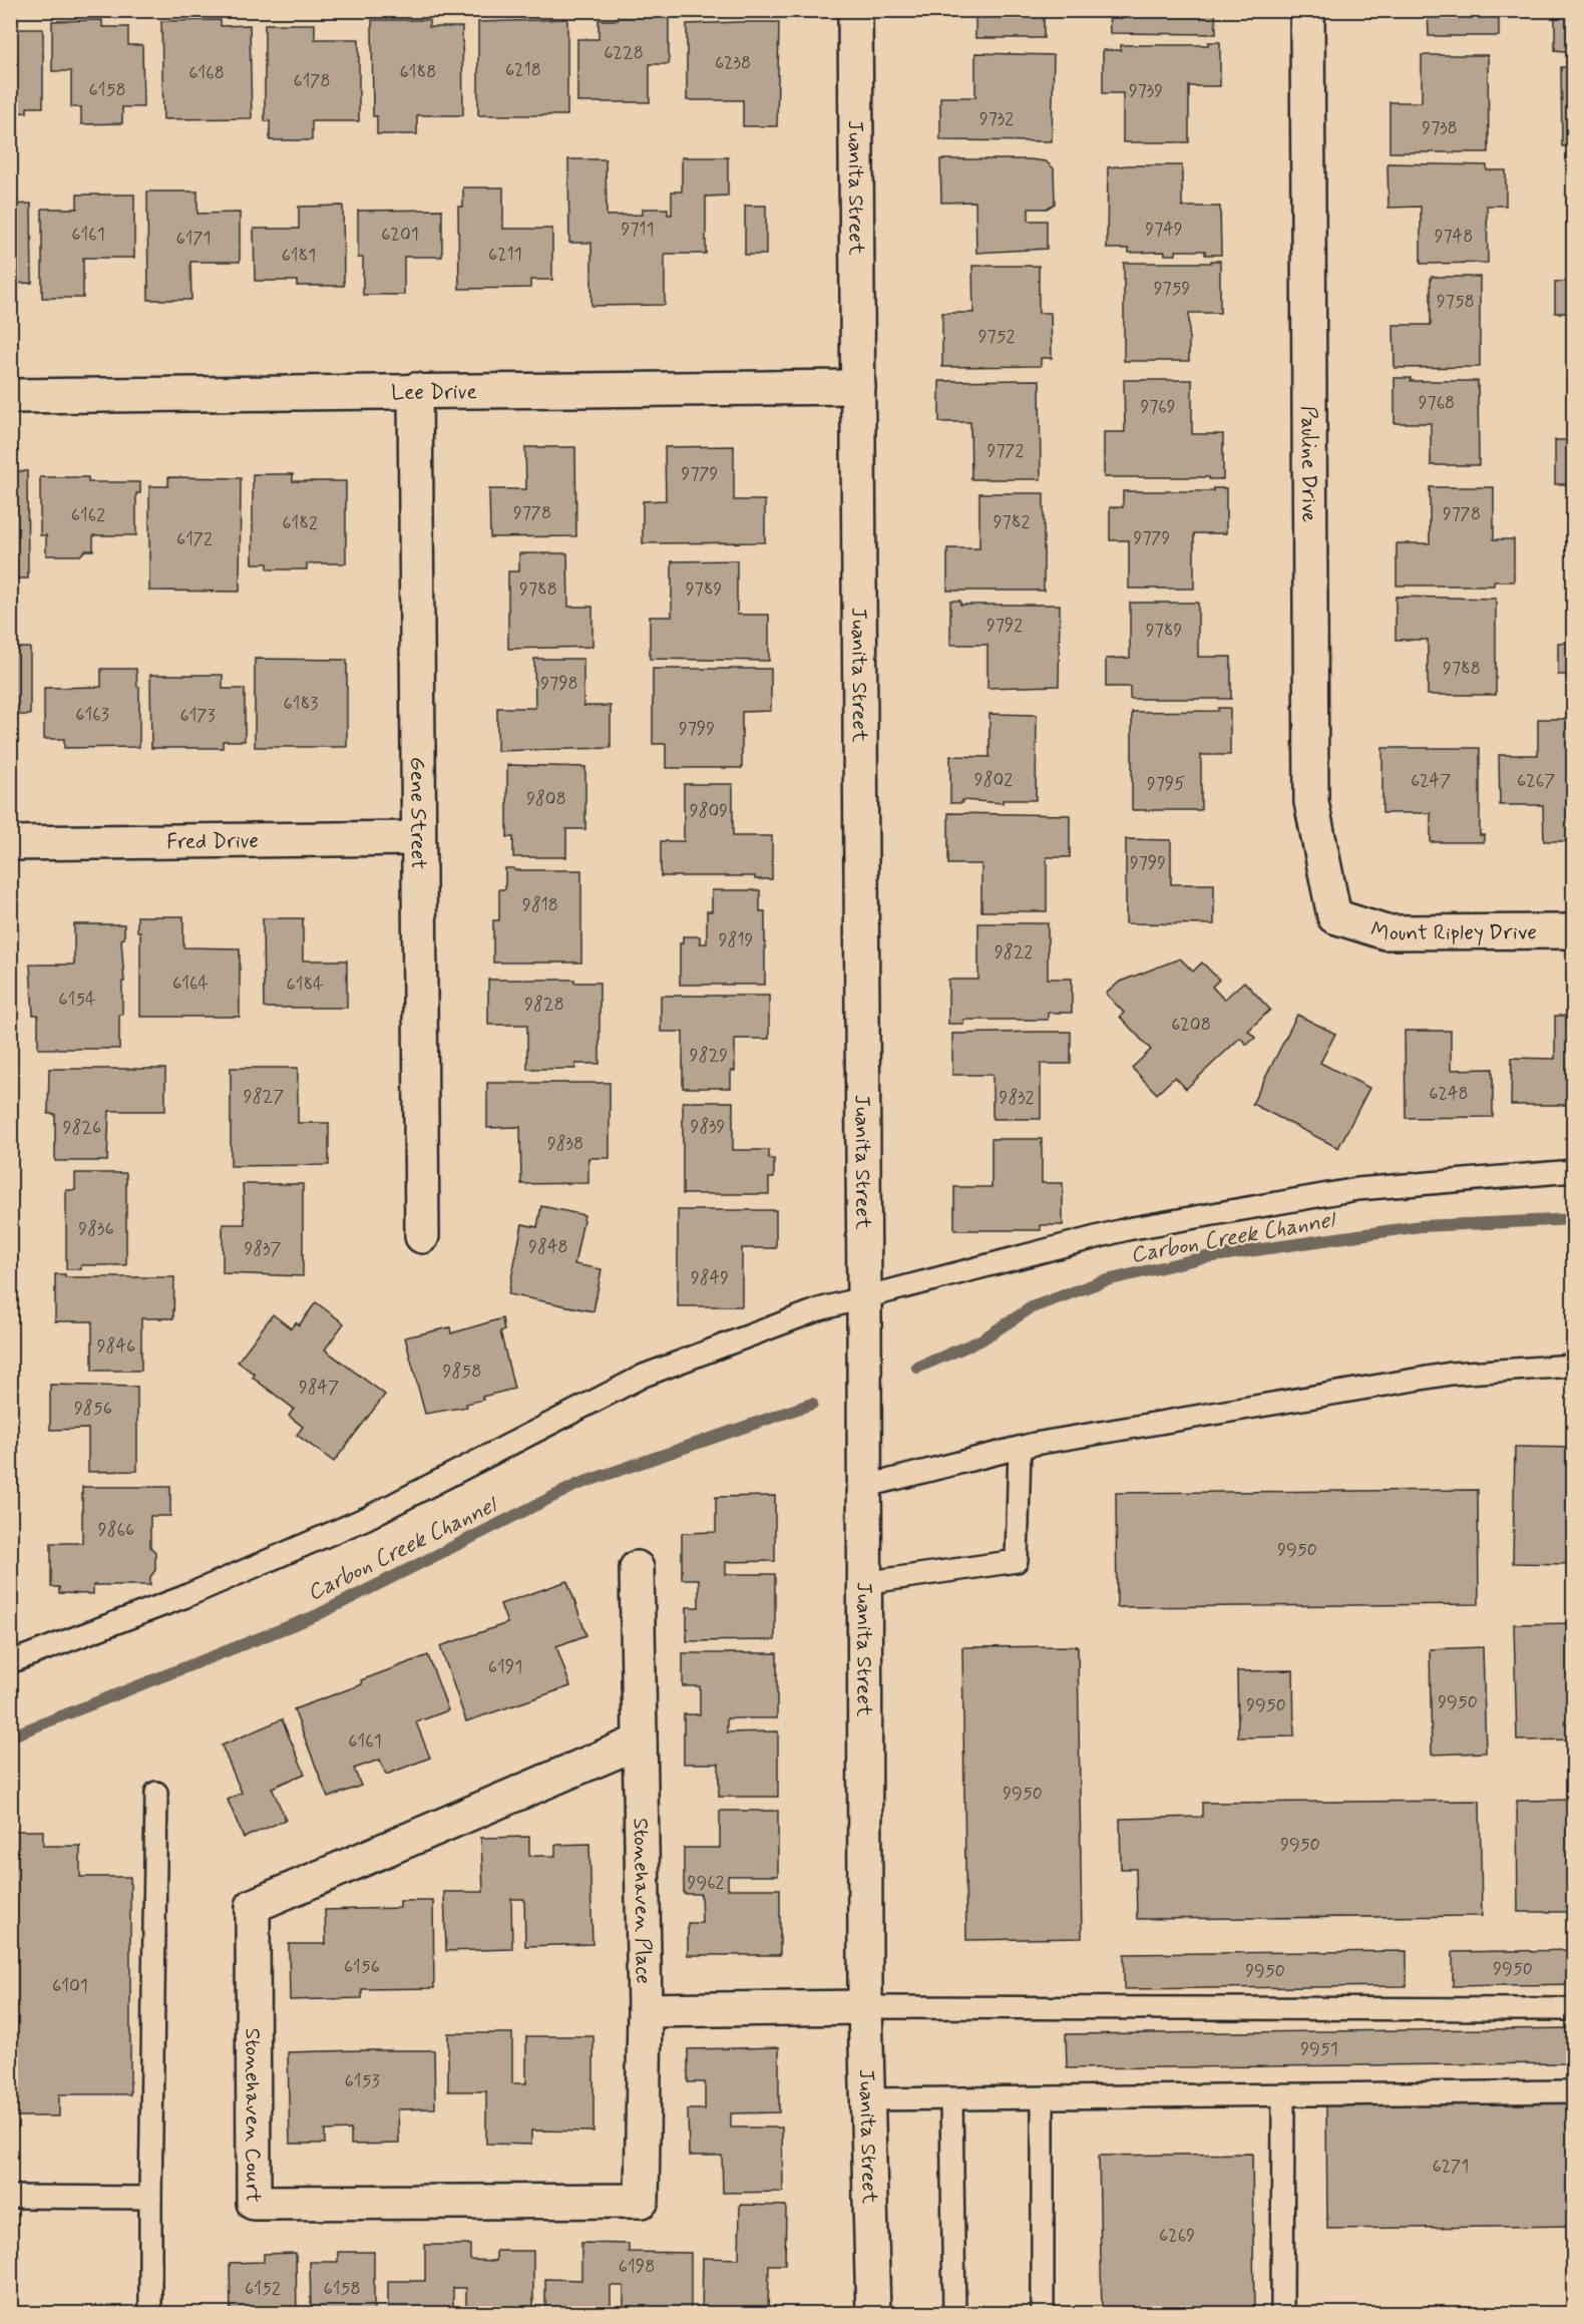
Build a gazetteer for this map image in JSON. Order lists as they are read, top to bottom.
{
  "streets": {
    "street": [
      "Juanita Street",
      "Lee Drive",
      "Pauline Drive",
      "Gene Street",
      "Fred Drive",
      "Mount Ripley Drive",
      "Stonehaven Place",
      "Stonehaven Court"
    ]
  },
  "crossings": [
    ["Juanita Street", "Lee Drive"],
    ["Juanita Street", "Stonehaven Place"],
    ["Lee Drive", "Gene Street"],
    ["Pauline Drive", "Mount Ripley Drive"],
    ["Gene Street", "Fred Drive"],
    ["Stonehaven Place", "Stonehaven Court"]
  ],
  "water": ["Carbon Creek Channel"],
  "house_numbers": [
    "6228",
    "6238",
    "6218",
    "6188",
    "6168",
    "6178",
    "6158",
    "9739",
    "9732",
    "9738",
    "9711",
    "9749",
    "6161",
    "6201",
    "9748",
    "6171",
    "6211",
    "6181",
    "9759",
    "9758",
    "9752",
    "9768",
    "9769",
    "9772",
    "9779",
    "9778",
    "9778",
    "6162",
    "9782",
    "6182",
    "9779",
    "6172",
    "9788",
    "9789",
    "9792",
    "9789",
    "9788",
    "9798",
    "6183",
    "6163",
    "6173",
    "9799",
    "9802",
    "6247",
    "6267",
    "9795",
    "9808",
    "9809",
    "9799",
    "9818",
    "9819",
    "9822",
    "6164",
    "6184",
    "6154",
    "9828",
    "6208",
    "9829",
    "6248",
    "9827",
    "9832",
    "9839",
    "9826",
    "9838",
    "9836",
    "9848",
    "9837",
    "9849",
    "9846",
    "9858",
    "9847",
    "9856",
    "9866",
    "9950",
    "6191",
    "9950",
    "9950",
    "6161",
    "9950",
    "9950",
    "9962",
    "6156",
    "9950",
    "9950",
    "6101",
    "9951",
    "6153",
    "6271",
    "6269",
    "6198",
    "6152",
    "6158"
  ]
}
